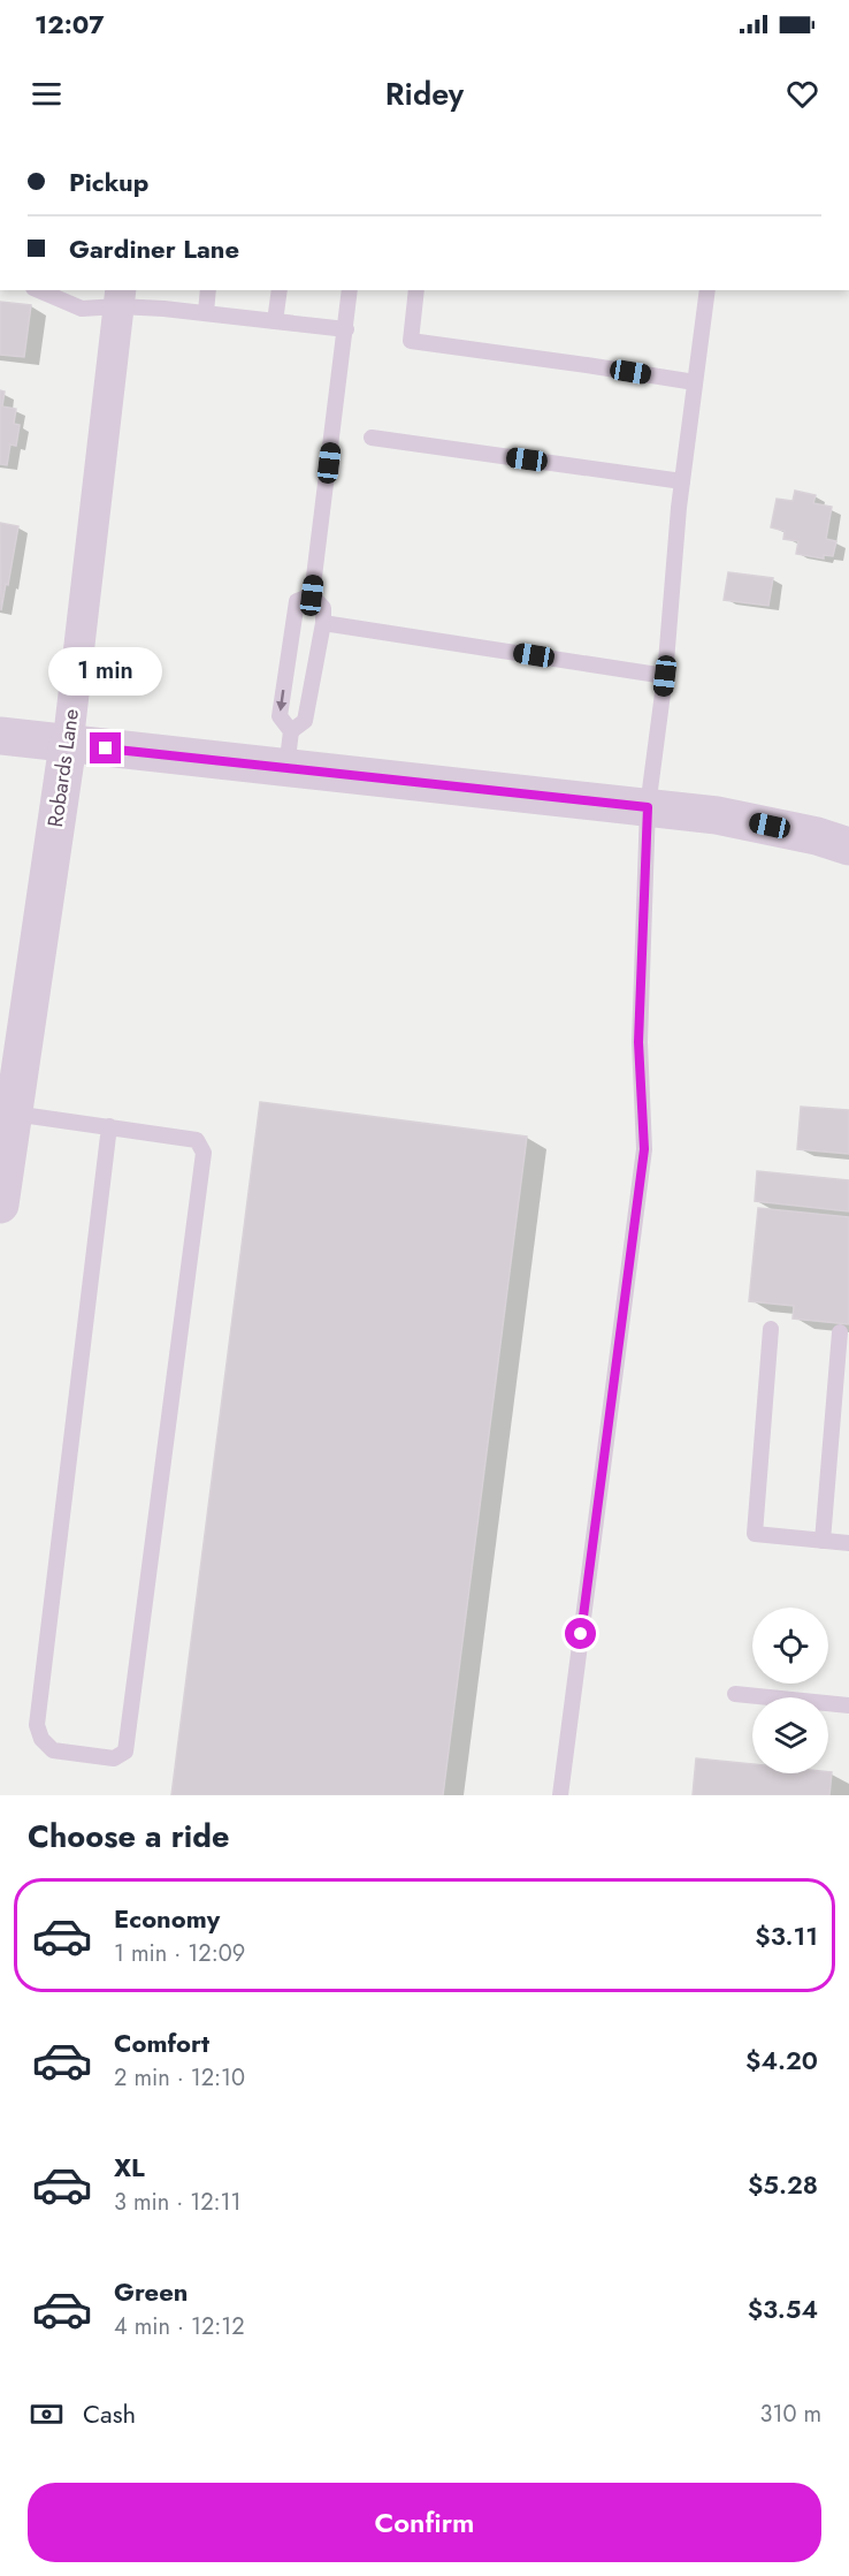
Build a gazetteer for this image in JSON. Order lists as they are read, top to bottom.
{
  "streets": {
    "street": ["Robards Lane"]
  },
  "page": {
    "status": "12:07",
    "header": "Ridey",
    "banner": ["Pickup", "Gardiner Lane"],
    "bubble": "1 min",
    "heading": "Choose a ride",
    "list": [
      {
        "name": "Economy",
        "note": "1 min · 12:09",
        "value": "$3.11"
      },
      {
        "name": "Comfort",
        "note": "2 min · 12:10",
        "value": "$4.20"
      },
      {
        "name": "XL",
        "note": "3 min · 12:11",
        "value": "$5.28"
      },
      {
        "name": "Green",
        "note": "4 min · 12:12",
        "value": "$3.54"
      }
    ],
    "pay": ["Cash", "310 m"],
    "buttons": "Confirm"
  }
}
